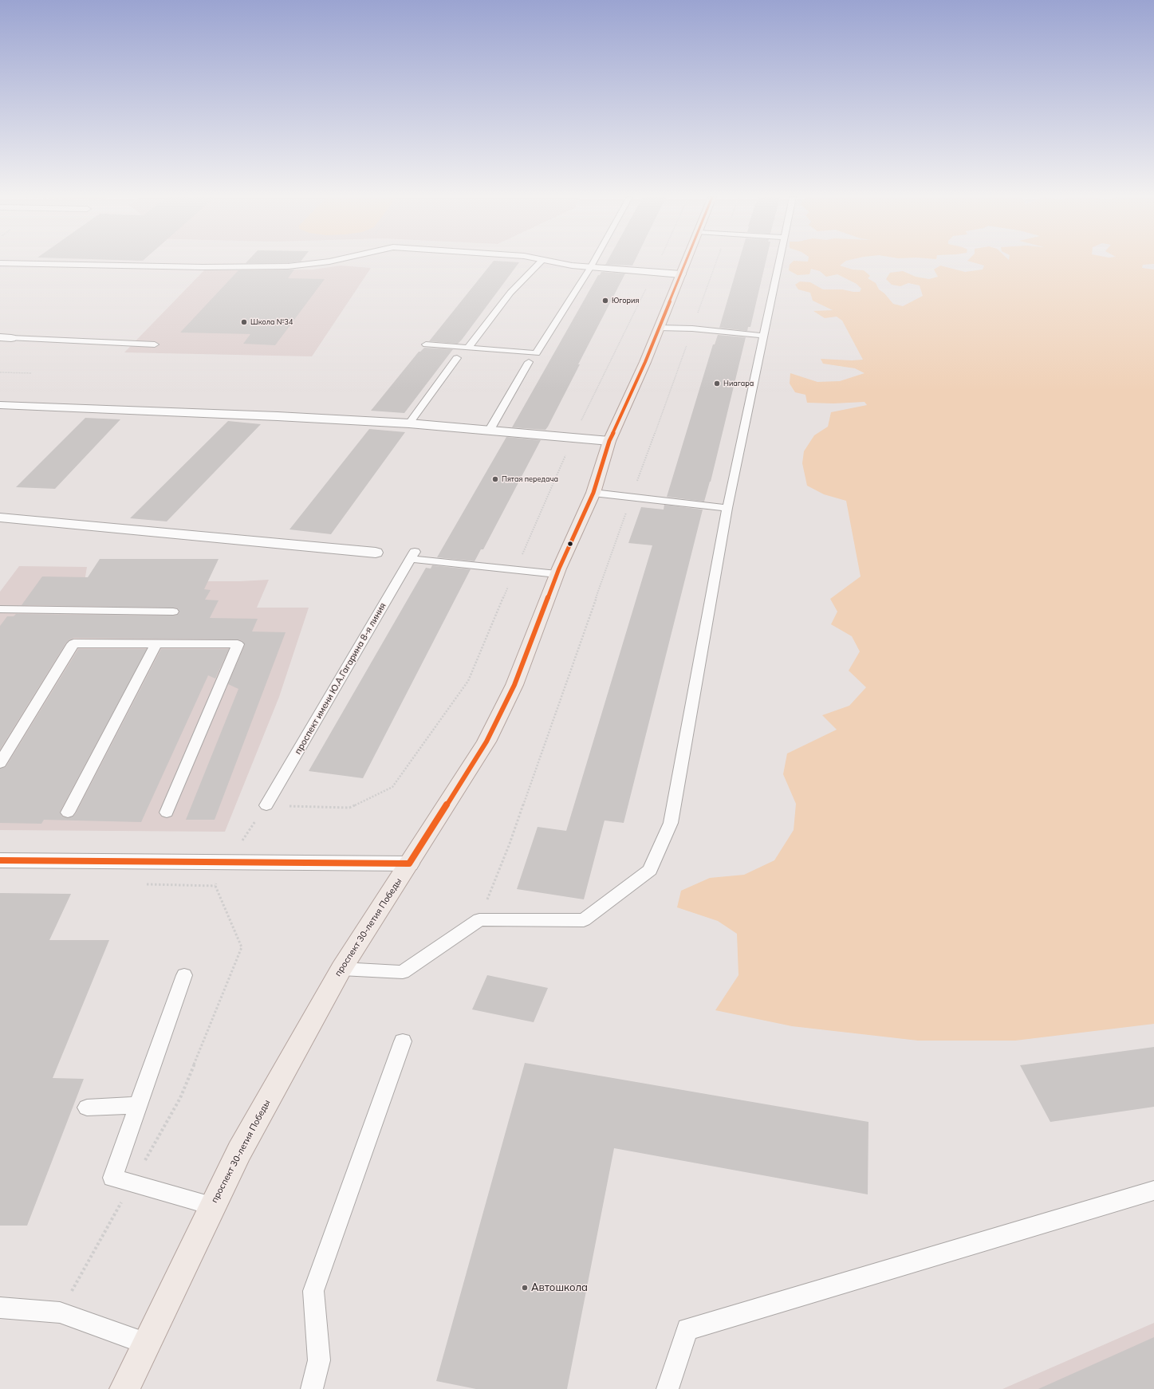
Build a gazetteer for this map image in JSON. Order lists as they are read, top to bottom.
{
  "streets": {
    "main road": ["проспект 30-летия Победы"],
    "lane": ["проспект имени Ю.А.Гагарина 8-я линия"]
  },
  "crossings": [
    ["проспект имени Ю.А.Гагарина 8-я линия", "проспект 30-летия Победы"]
  ],
  "places": [
    "Югория",
    "Школа №34",
    "Ниагара",
    "Пятая передача",
    "Автошкола"
  ]
}
